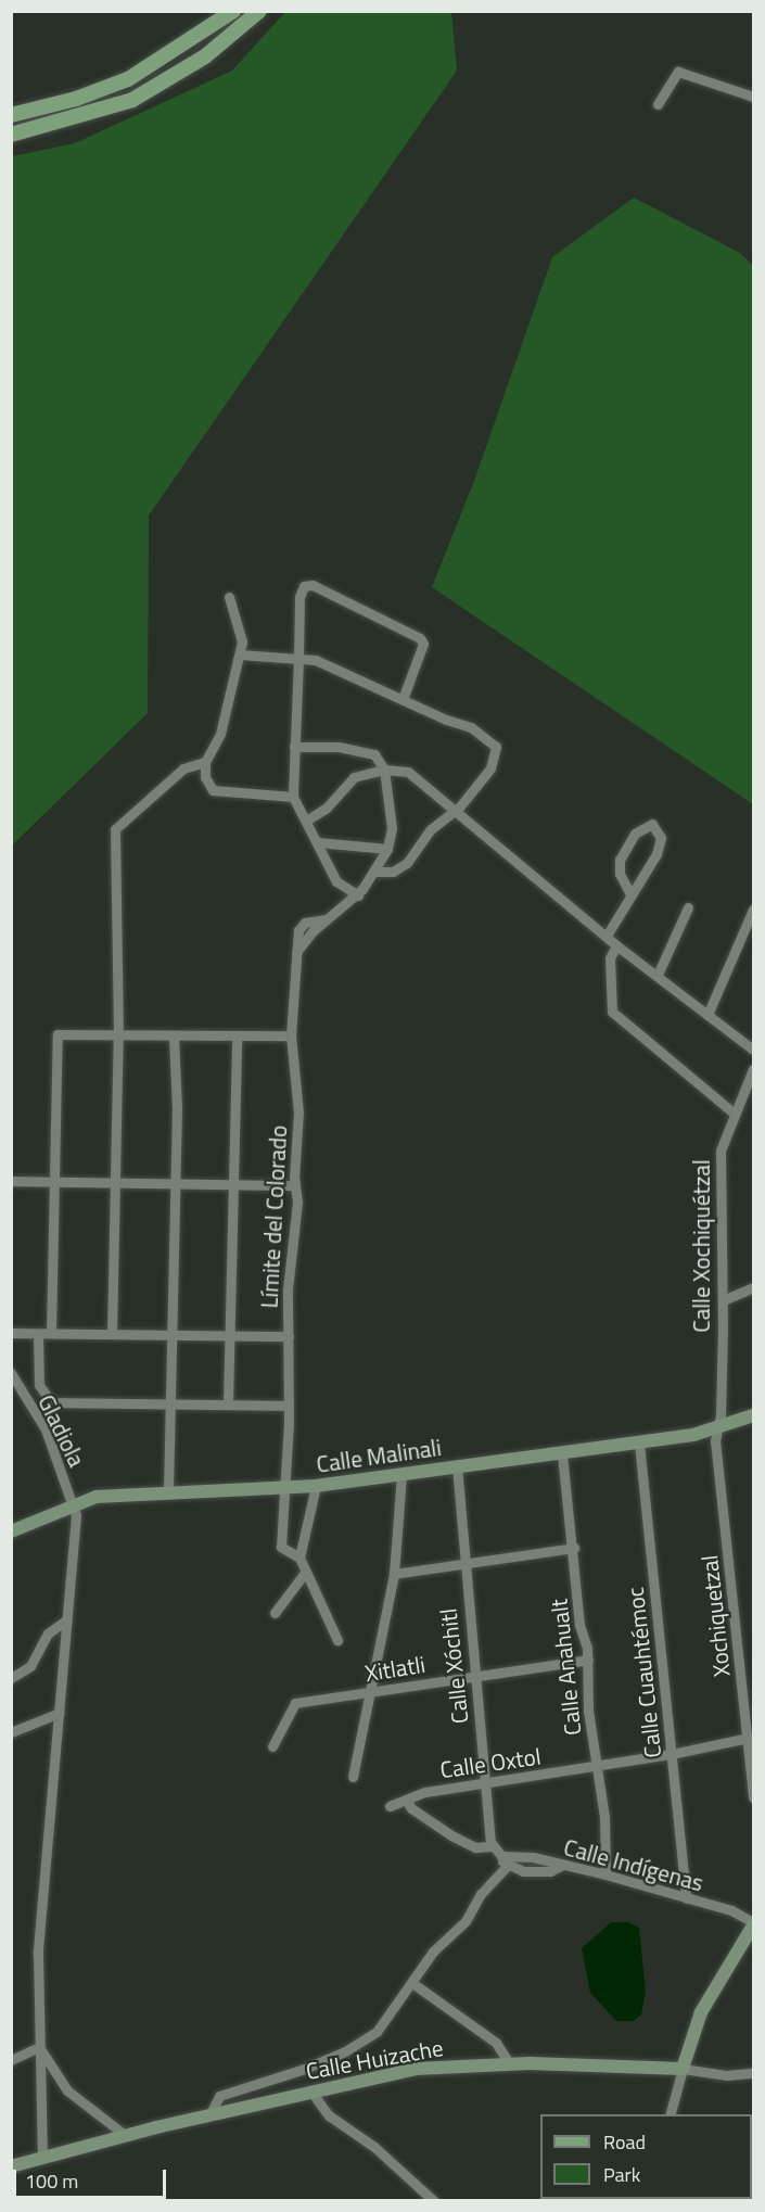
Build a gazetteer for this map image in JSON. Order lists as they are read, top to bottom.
{
  "streets": {
    "street": [
      "Límite del Colorado",
      "Calle Xochiquétzal",
      "Gladiola",
      "Calle Malinali",
      "Xochiquetzal",
      "Calle Xóchitl",
      "Calle Anahualt",
      "Xitlatli",
      "Calle Cuauhtémoc",
      "Calle Oxtol",
      "Calle Indígenas",
      "Calle Huizache"
    ]
  },
  "crossings": [
    ["Límite del Colorado", "Calle Malinali"],
    ["Calle Xochiquétzal", "Calle Malinali"],
    ["Calle Xochiquétzal", "Xochiquetzal"],
    ["Gladiola", "Calle Malinali"],
    ["Calle Malinali", "Xochiquetzal"],
    ["Calle Malinali", "Calle Xóchitl"],
    ["Calle Malinali", "Calle Anahualt"],
    ["Calle Malinali", "Calle Cuauhtémoc"],
    ["Xochiquetzal", "Calle Oxtol"],
    ["Calle Xóchitl", "Xitlatli"],
    ["Calle Xóchitl", "Calle Oxtol"],
    ["Calle Anahualt", "Xitlatli"],
    ["Calle Anahualt", "Calle Oxtol"],
    ["Calle Anahualt", "Calle Indígenas"],
    ["Calle Cuauhtémoc", "Calle Oxtol"],
    ["Calle Cuauhtémoc", "Calle Indígenas"]
  ],
  "legend": ["Road", "Park"],
  "scale_bar": "100 m"
}
